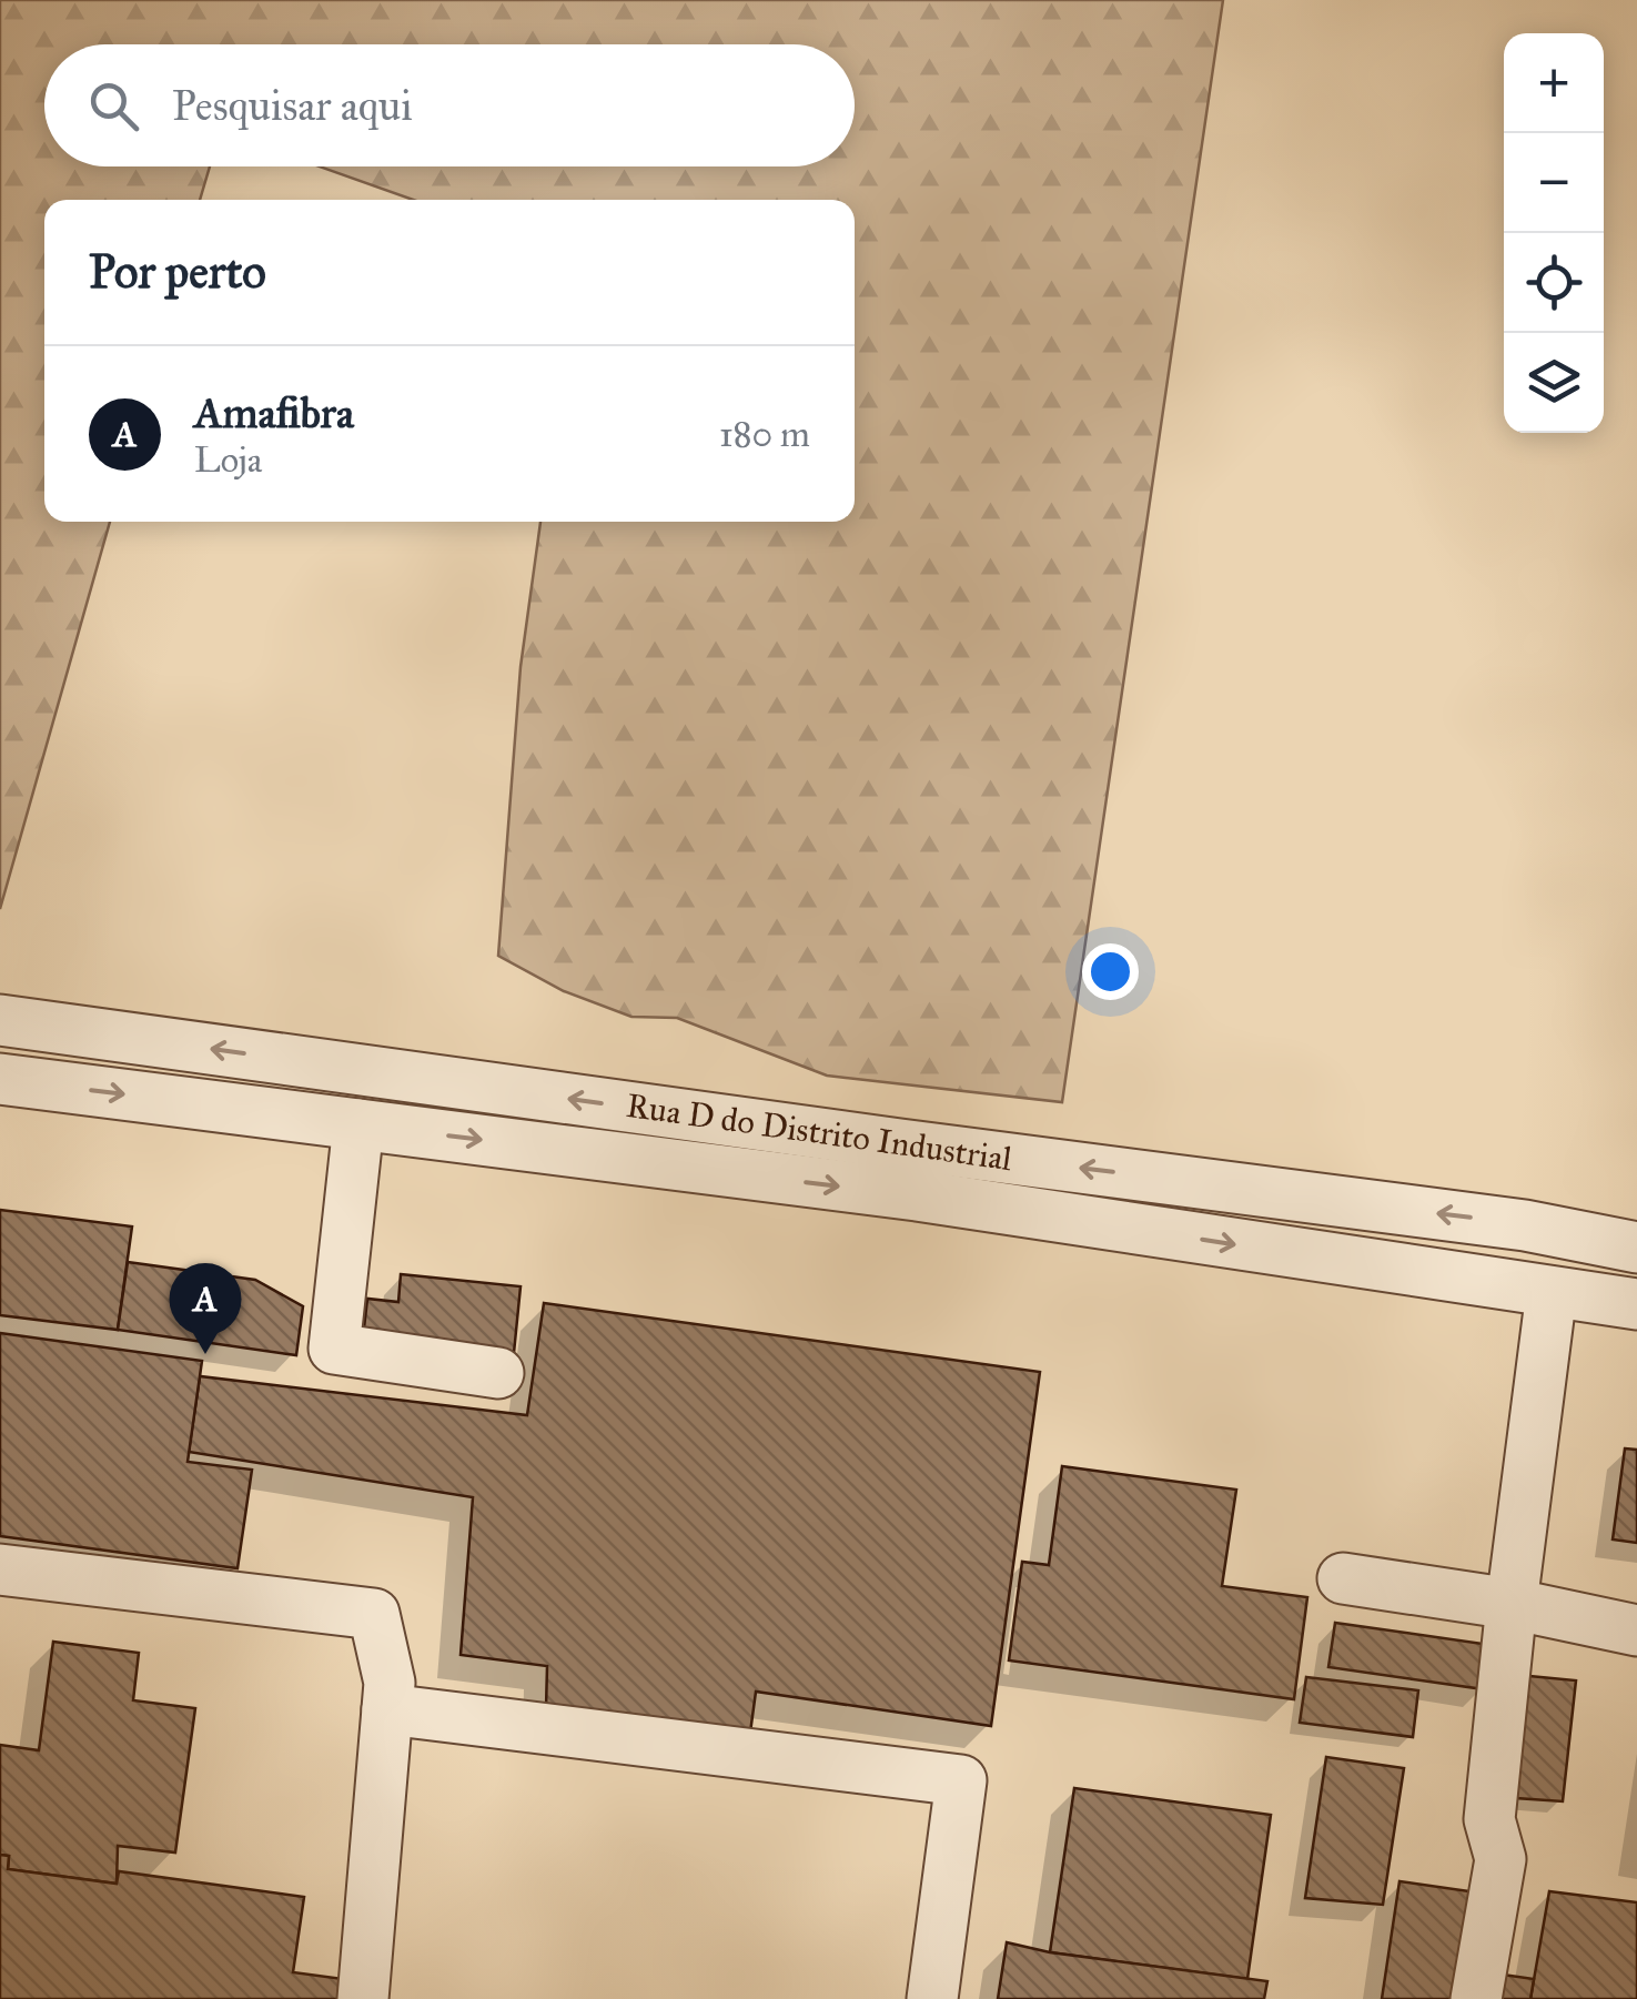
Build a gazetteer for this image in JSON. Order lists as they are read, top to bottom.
{
  "streets": {
    "street": ["Rua D do Distrito Industrial"]
  },
  "page": {
    "map_buttons": ["+", "−"],
    "search": "Pesquisar aqui",
    "heading": "Por perto",
    "list": [
      {
        "mark": "A",
        "name": "Amafibra",
        "note": "Loja",
        "value": "180 m"
      }
    ],
    "pins": "A"
  }
}
